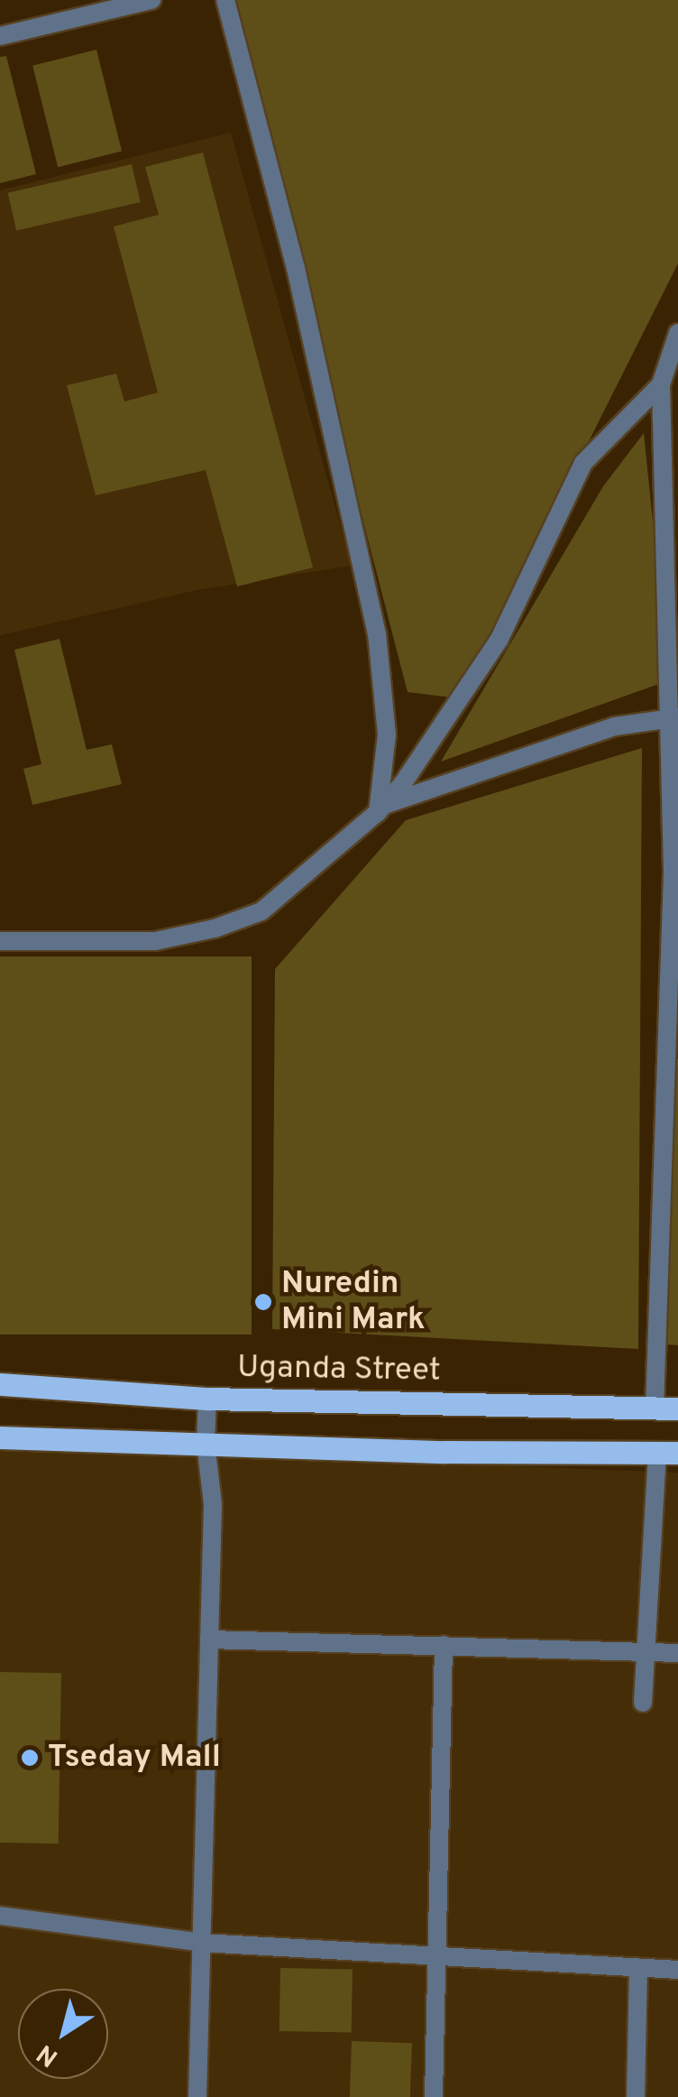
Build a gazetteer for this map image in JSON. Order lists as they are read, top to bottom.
{
  "streets": {
    "main road": ["Uganda Street"]
  },
  "places": ["Nuredin Mini Mark", "Tseday Mall"],
  "north": "bottom left"
}
